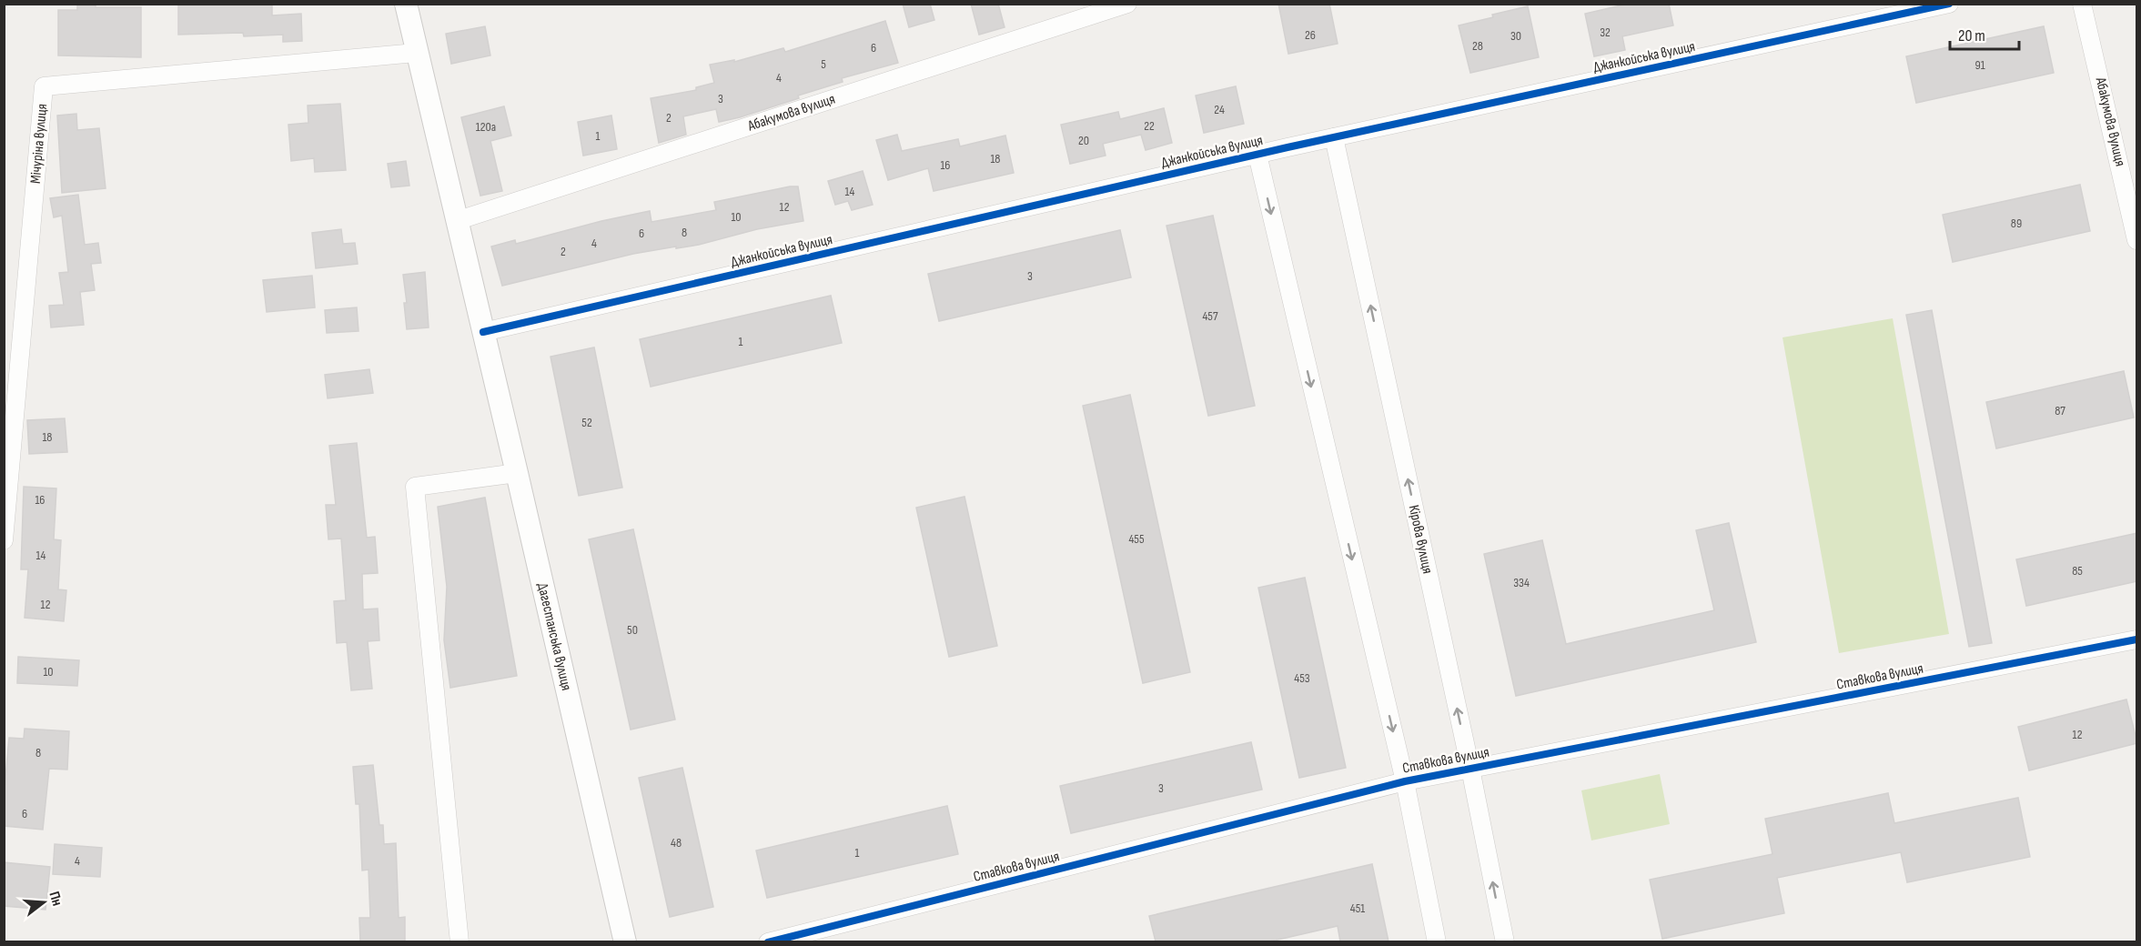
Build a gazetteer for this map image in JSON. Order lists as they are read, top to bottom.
{
  "streets": {
    "street": [
      "Джанкойська вулиця",
      "Абакумова вулиця",
      "Мічуріна вулиця",
      "Кірова вулиця",
      "Дагестанська вулиця",
      "Ставкова вулиця"
    ]
  },
  "crossings": [
    ["Джанкойська вулиця", "Кірова вулиця"],
    ["Джанкойська вулиця", "Дагестанська вулиця"],
    ["Абакумова вулиця", "Дагестанська вулиця"],
    ["Мічуріна вулиця", "Дагестанська вулиця"],
    ["Кірова вулиця", "Ставкова вулиця"]
  ],
  "house_numbers": [
    "32",
    "26",
    "30",
    "28",
    "6",
    "5",
    "91",
    "4",
    "3",
    "24",
    "2",
    "22",
    "120а",
    "1",
    "20",
    "18",
    "16",
    "14",
    "12",
    "10",
    "89",
    "8",
    "6",
    "4",
    "2",
    "3",
    "457",
    "1",
    "87",
    "52",
    "18",
    "16",
    "455",
    "14",
    "85",
    "334",
    "12",
    "50",
    "10",
    "453",
    "12",
    "8",
    "3",
    "6",
    "48",
    "1",
    "4",
    "451"
  ],
  "scale_bar": "20 m",
  "north": "right"
}
